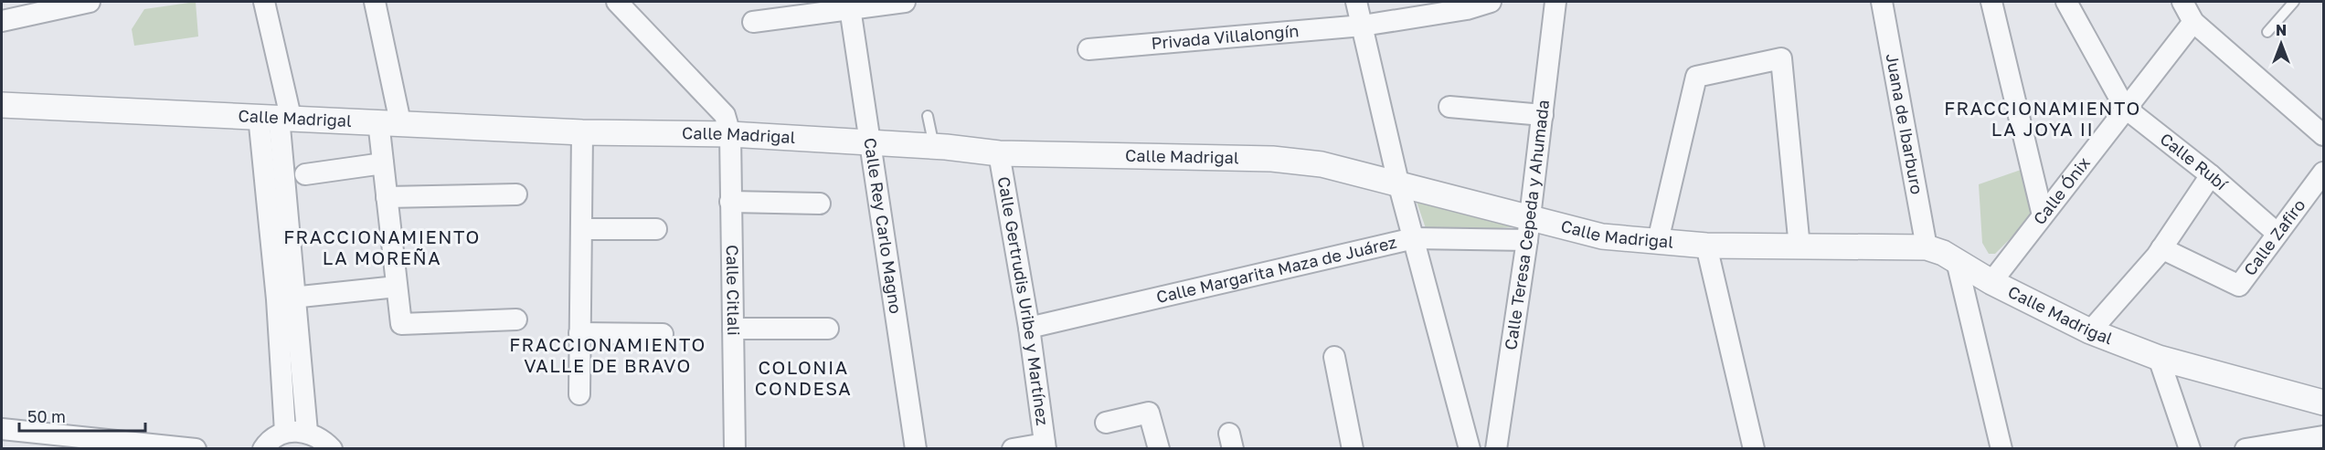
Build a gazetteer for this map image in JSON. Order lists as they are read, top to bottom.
{
  "streets": {
    "street": [
      "Privada Villalongín",
      "Calle Madrigal",
      "Juana de Ibarburo",
      "Calle Rubí",
      "Calle Ónix",
      "Calle Rey Carlo Magno",
      "Calle Teresa Cepeda y Ahumada",
      "Calle Zafiro",
      "Calle Margarita Maza de Juárez",
      "Calle Citlali",
      "Calle Gertrudis Uribe y Martínez"
    ]
  },
  "crossings": [
    ["Calle Madrigal", "Juana de Ibarburo"],
    ["Calle Madrigal", "Calle Ónix"],
    ["Calle Madrigal", "Calle Rey Carlo Magno"],
    ["Calle Madrigal", "Calle Teresa Cepeda y Ahumada"],
    ["Calle Madrigal", "Calle Margarita Maza de Juárez"],
    ["Calle Madrigal", "Calle Citlali"],
    ["Calle Madrigal", "Calle Gertrudis Uribe y Martínez"],
    ["Calle Rubí", "Calle Ónix"],
    ["Calle Rubí", "Calle Zafiro"],
    ["Calle Teresa Cepeda y Ahumada", "Calle Margarita Maza de Juárez"],
    ["Calle Margarita Maza de Juárez", "Calle Gertrudis Uribe y Martínez"]
  ],
  "districts": [
    "FRACCIONAMIENTO LA JOYA II",
    "FRACCIONAMIENTO LA MOREÑA",
    "FRACCIONAMIENTO VALLE DE BRAVO",
    "COLONIA CONDESA"
  ],
  "scale_bar": "50 m",
  "north": "top"
}
